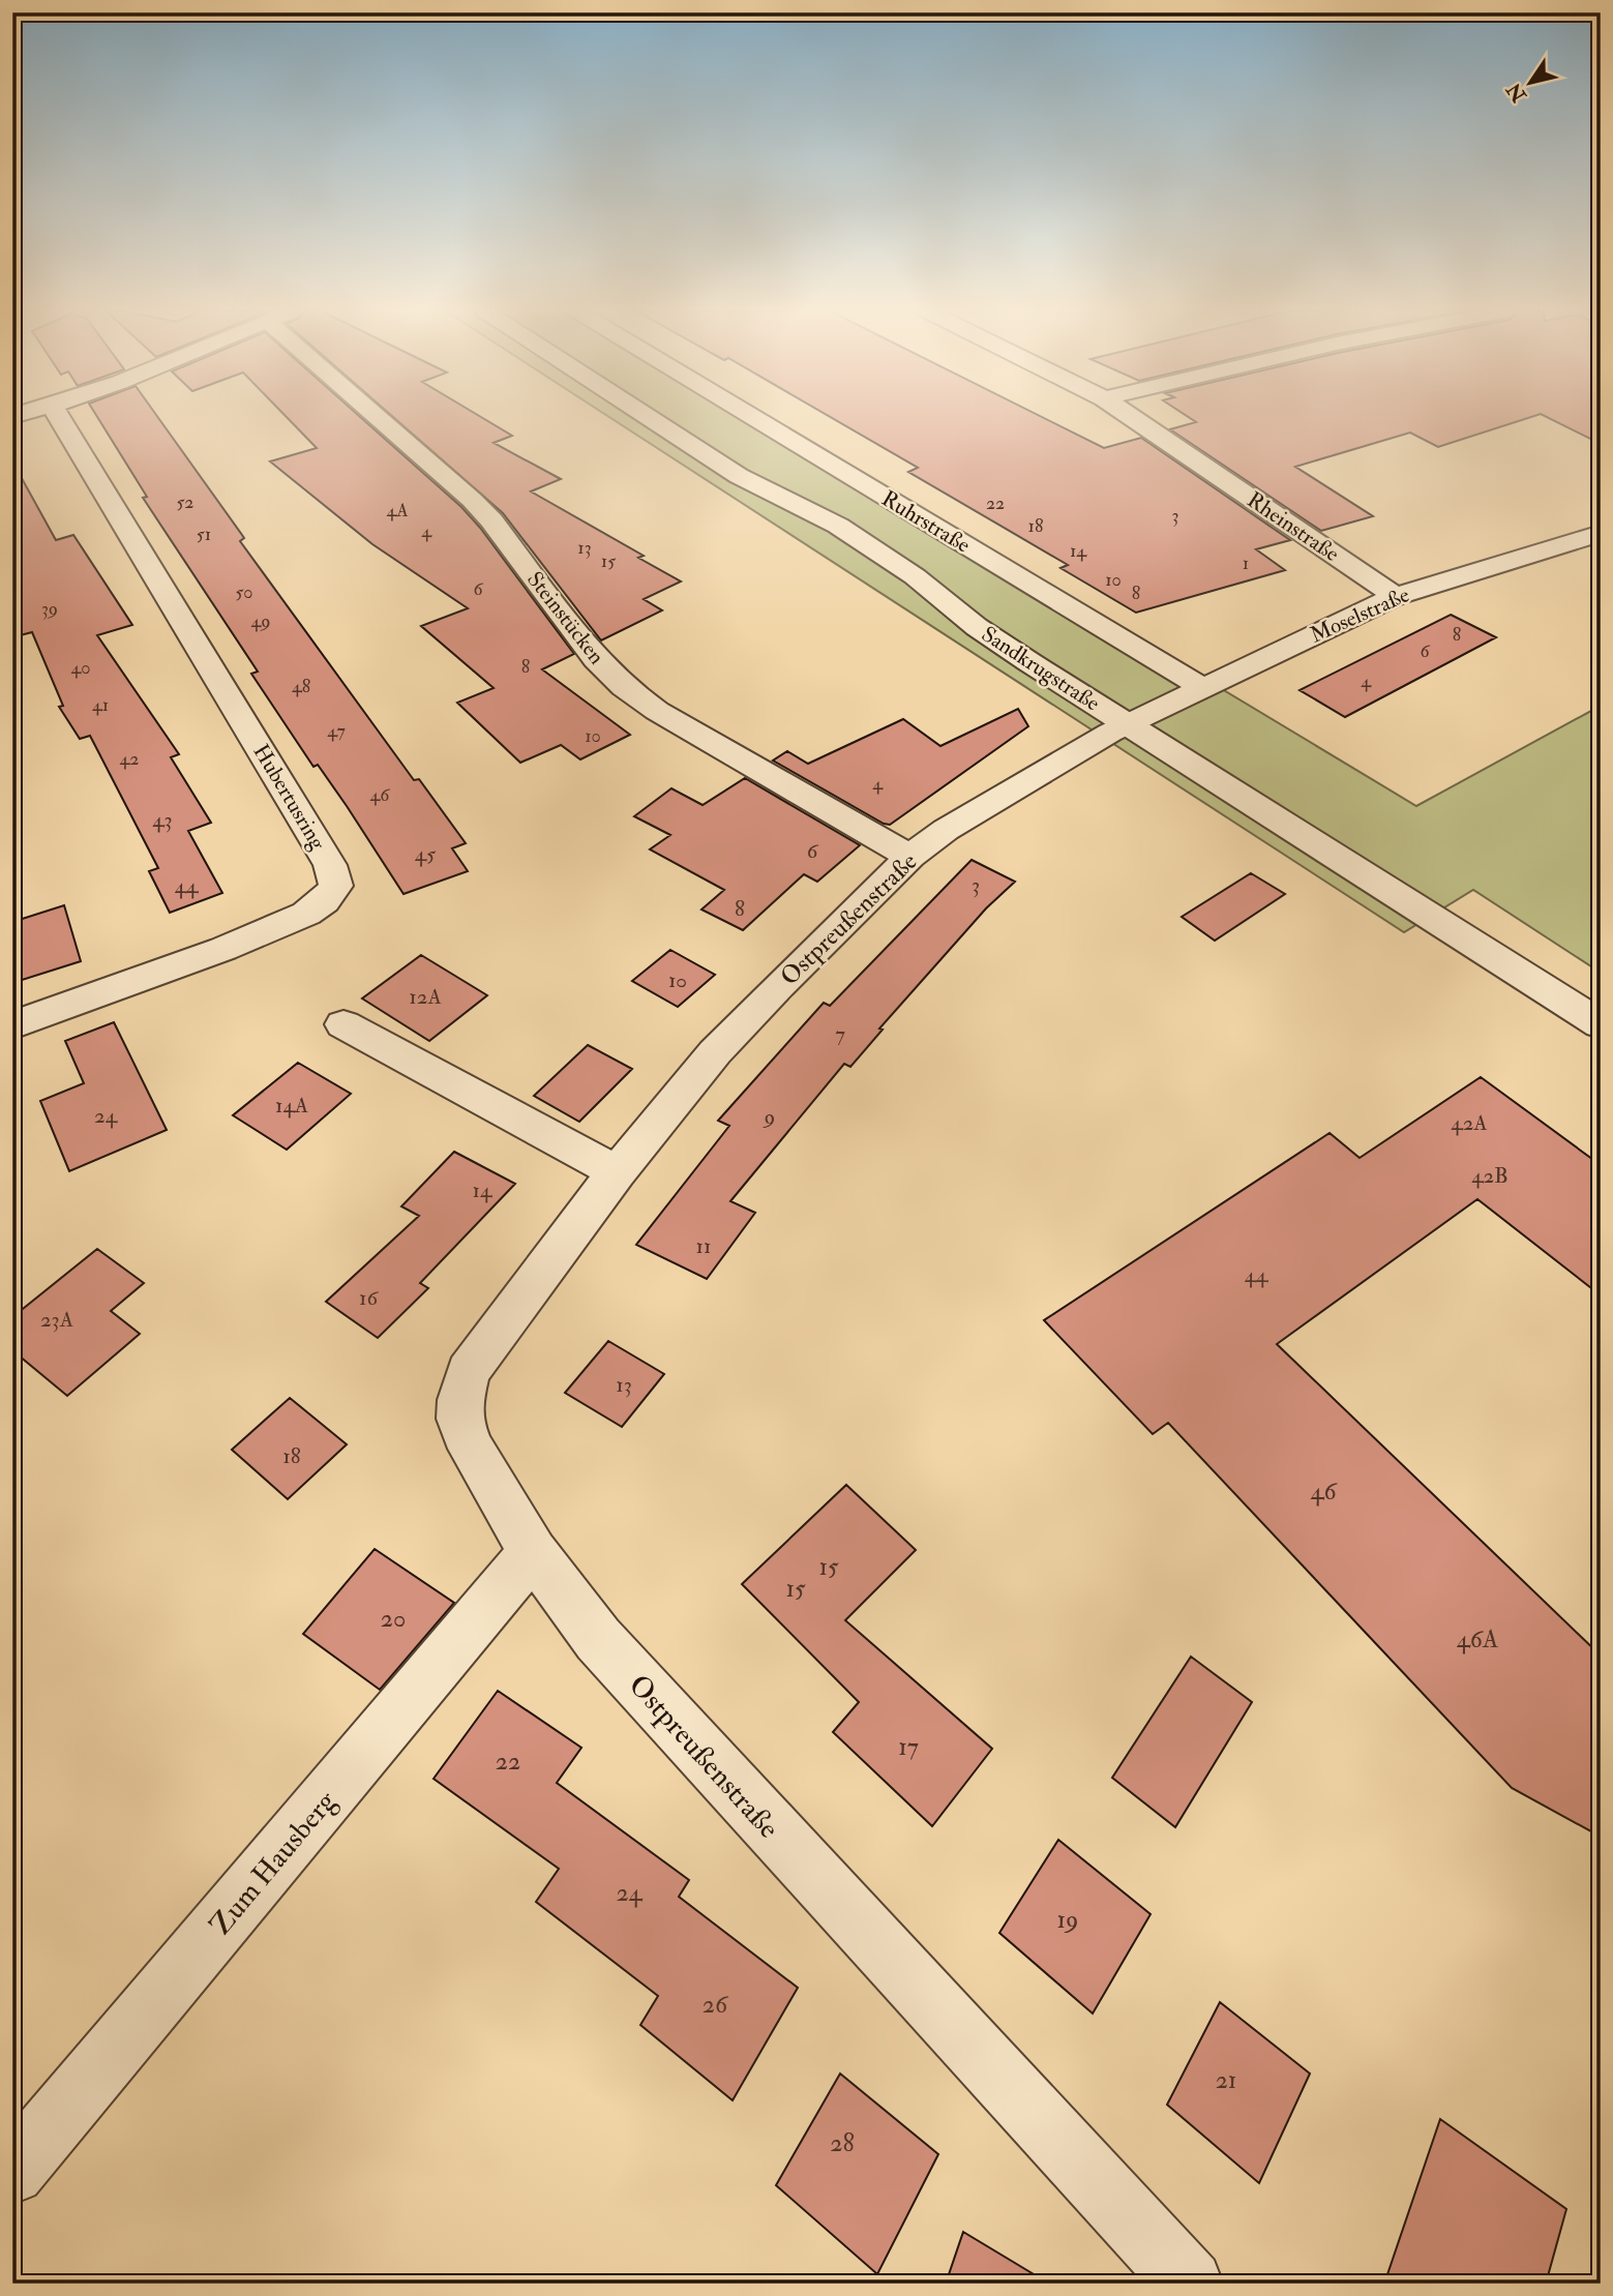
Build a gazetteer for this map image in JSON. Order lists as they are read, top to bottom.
{
  "streets": {
    "street": [
      "Ruhrstraße",
      "Rheinstraße",
      "Moselstraße",
      "Steinstücken",
      "Sandkrugstraße",
      "Hubertusring",
      "Ostpreußenstraße",
      "Zum Hausberg"
    ]
  },
  "crossings": [
    ["Ruhrstraße", "Moselstraße"],
    ["Rheinstraße", "Moselstraße"],
    ["Moselstraße", "Sandkrugstraße"],
    ["Moselstraße", "Ostpreußenstraße"],
    ["Steinstücken", "Ostpreußenstraße"],
    ["Sandkrugstraße", "Ostpreußenstraße"],
    ["Ostpreußenstraße", "Zum Hausberg"]
  ],
  "house_numbers": [
    "52",
    "22",
    "4A",
    "3",
    "18",
    "4",
    "51",
    "13",
    "14",
    "15",
    "1",
    "10",
    "6",
    "50",
    "8",
    "39",
    "49",
    "8",
    "6",
    "8",
    "40",
    "4",
    "48",
    "41",
    "47",
    "10",
    "42",
    "4",
    "46",
    "43",
    "6",
    "45",
    "3",
    "44",
    "8",
    "10",
    "12A",
    "7",
    "14A",
    "24",
    "9",
    "42A",
    "42B",
    "14",
    "11",
    "44",
    "16",
    "23A",
    "13",
    "18",
    "46",
    "15",
    "15",
    "20",
    "46A",
    "17",
    "22",
    "24",
    "19",
    "26",
    "21",
    "28"
  ],
  "north": "bottom left"
}
